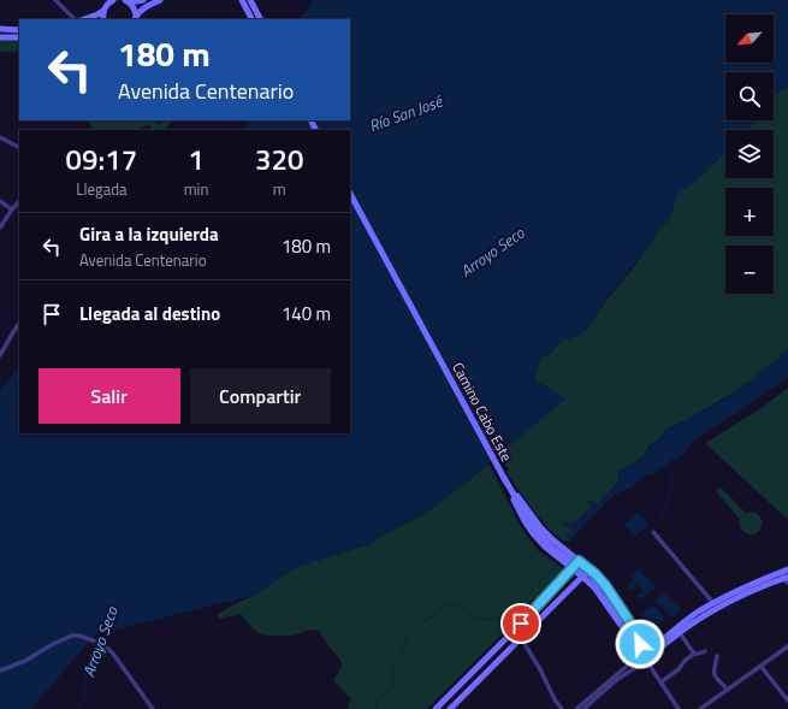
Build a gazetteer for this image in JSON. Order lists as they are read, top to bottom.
{
  "streets": {
    "main road": ["Camino Cabo Este"]
  },
  "water": ["Río San José", "Arroyo Seco"],
  "north": "bottom left",
  "page": {
    "map_buttons": ["+", "−"],
    "turn": ["180 m", "Avenida Centenario"],
    "eta": [
      "09:17",
      "Llegada",
      "1",
      "min",
      "320",
      "m"
    ],
    "list": [
      {
        "name": "Gira a la izquierda",
        "note": "Avenida Centenario",
        "value": "180 m"
      },
      {
        "name": "Llegada al destino",
        "value": "140 m"
      }
    ],
    "buttons": ["Salir", "Compartir"]
  }
}
